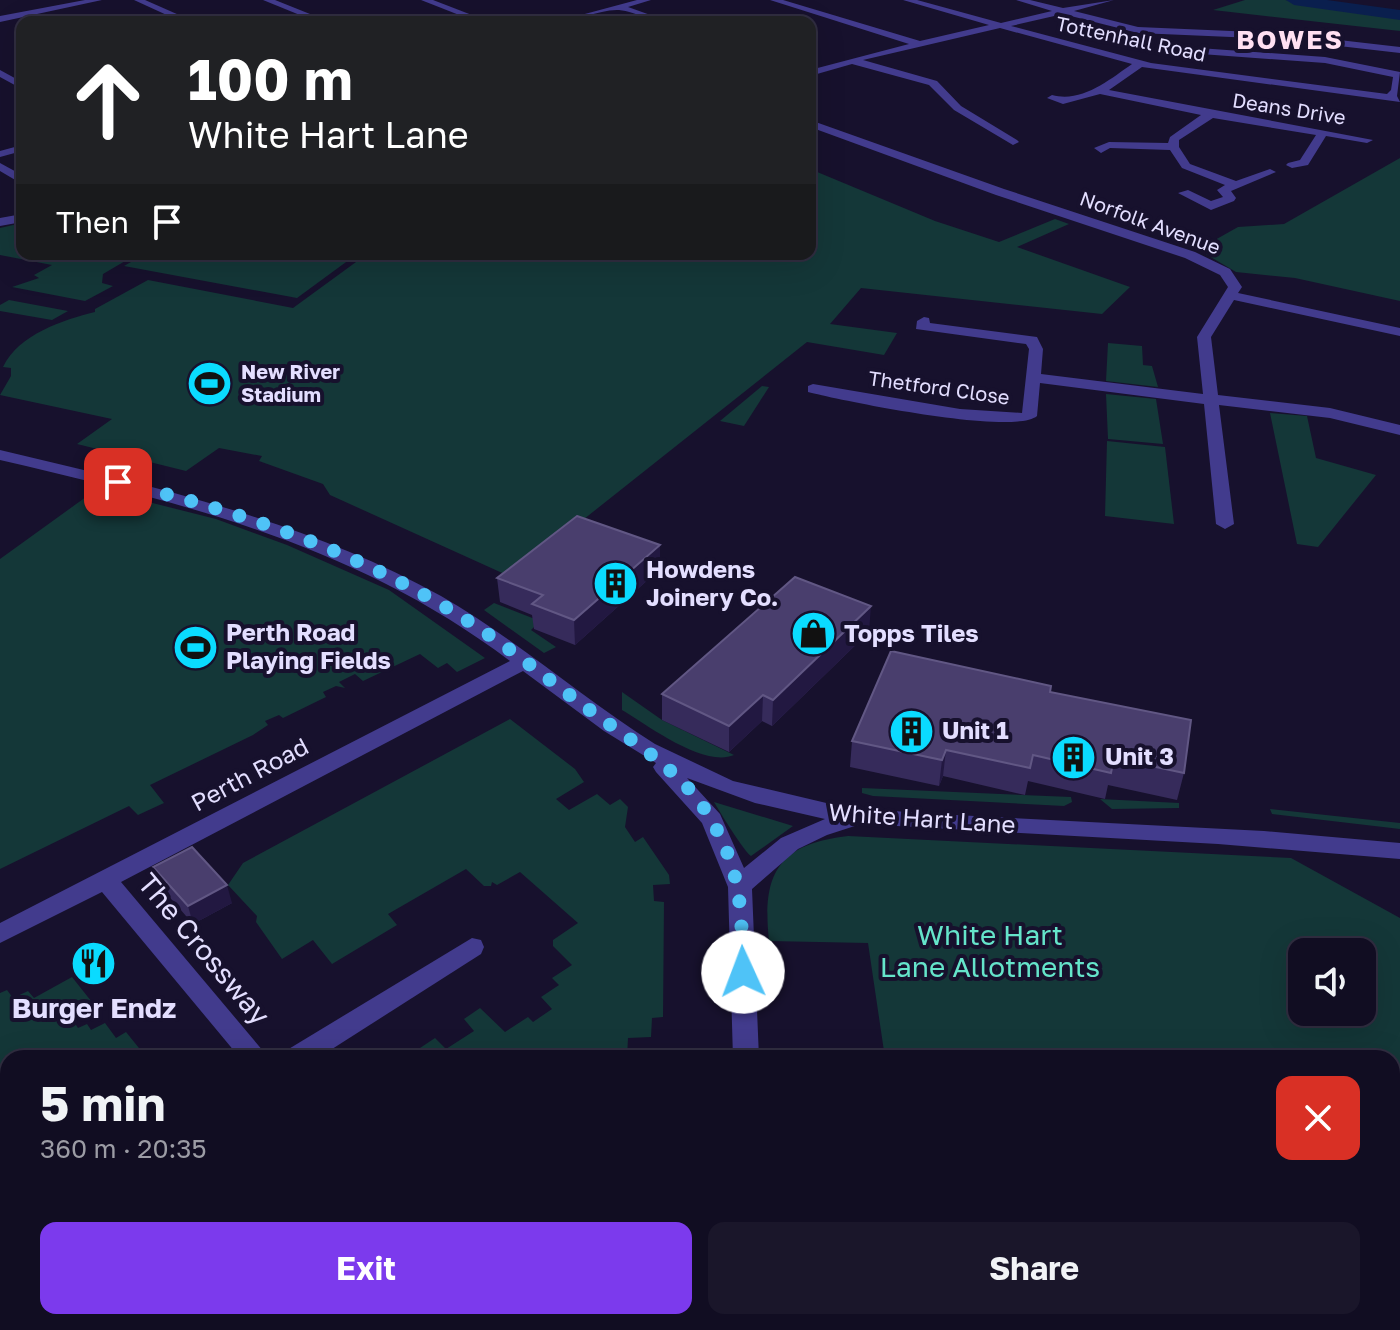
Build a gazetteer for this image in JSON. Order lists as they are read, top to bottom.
{
  "streets": {
    "street": [
      "Tottenhall Road",
      "Deans Drive",
      "Norfolk Avenue",
      "Thetford Close",
      "Perth Road",
      "White Hart Lane",
      "The Crossway"
    ]
  },
  "crossings": [
    ["Perth Road", "White Hart Lane"],
    ["Perth Road", "The Crossway"]
  ],
  "districts": ["BOWES"],
  "parks": ["White Hart Lane Allotments"],
  "places": {
    "sports": ["New River Stadium", "Perth Road Playing Fields"],
    "building": ["Howdens Joinery Co.", "Unit 1", "Unit 3"],
    "shop": ["Topps Tiles"],
    "restaurant": ["Burger Endz"]
  },
  "page": {
    "turn": ["100 m", "White Hart Lane"],
    "then": "Then",
    "heading": ["5 min", "360 m · 20:35"],
    "buttons": ["Exit", "Share"]
  }
}
